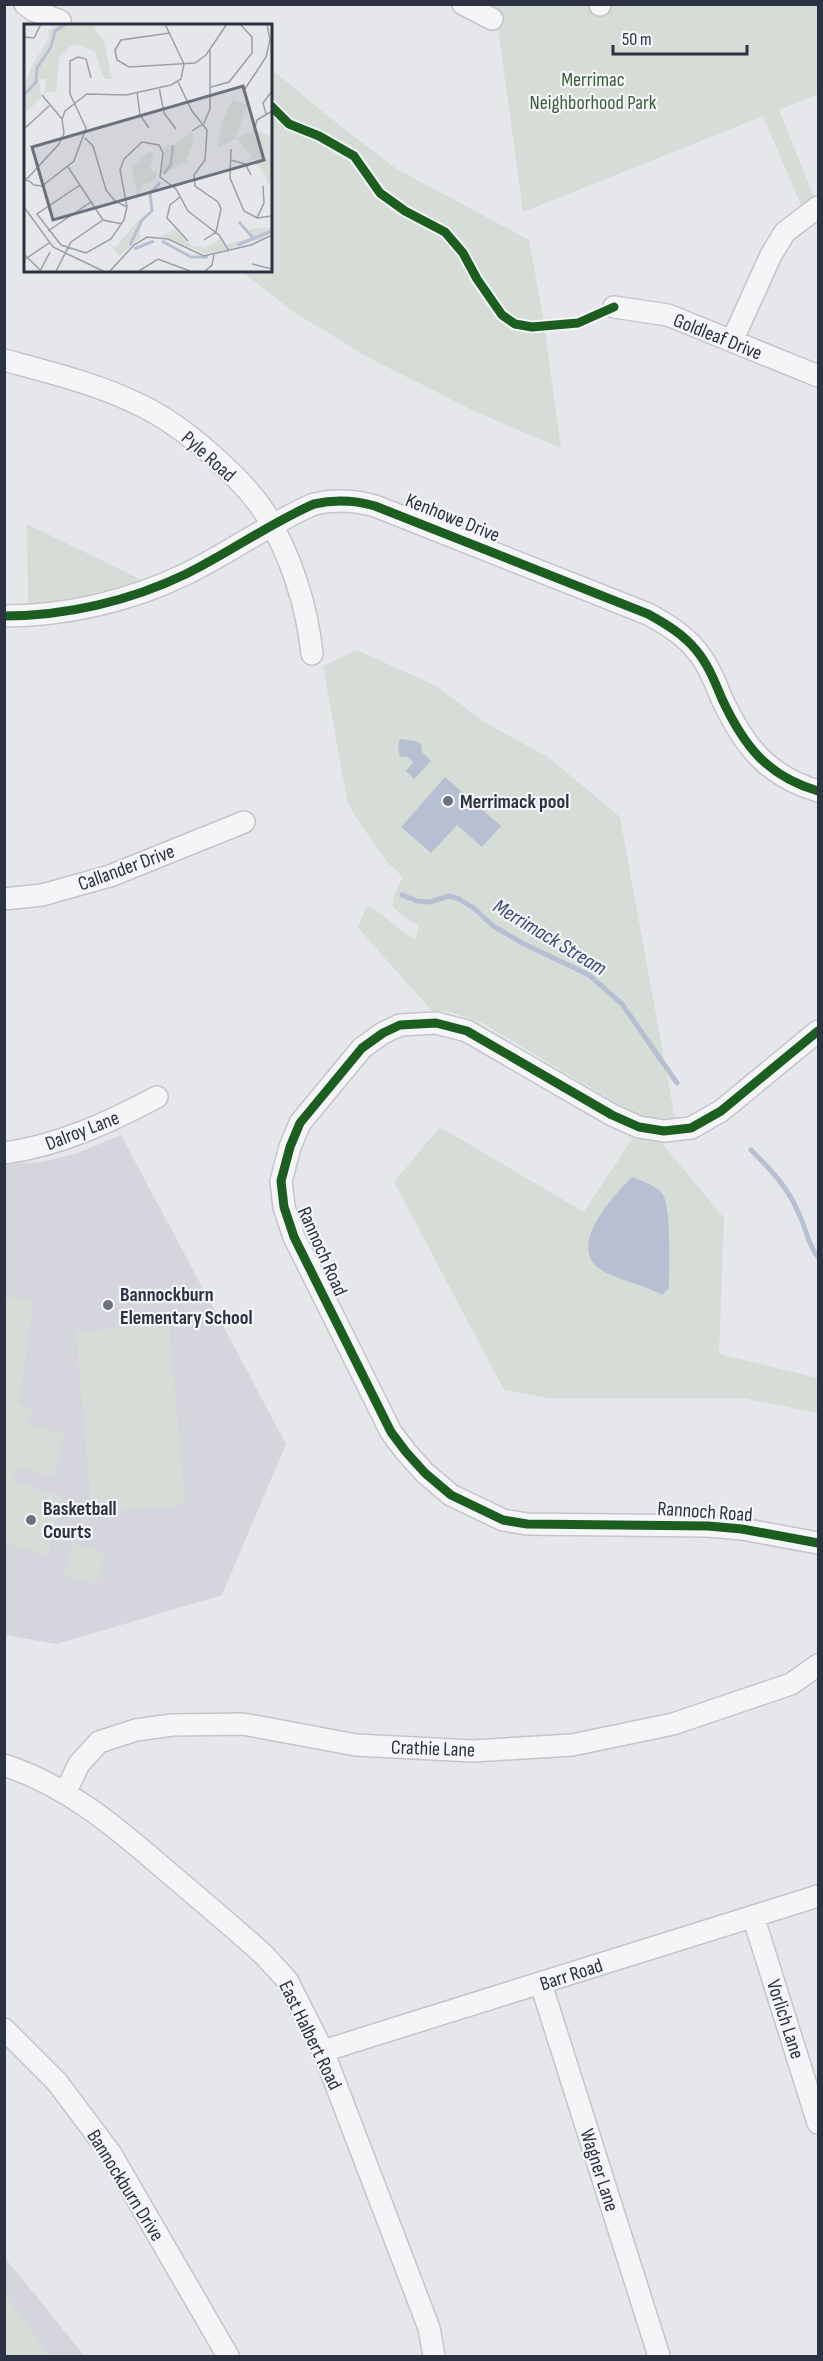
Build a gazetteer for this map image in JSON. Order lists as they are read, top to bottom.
{
  "streets": {
    "street": [
      "Goldleaf Drive",
      "Pyle Road",
      "Kenhowe Drive",
      "Callander Drive",
      "Dalroy Lane",
      "Rannoch Road",
      "Crathie Lane",
      "Barr Road",
      "Vorlich Lane",
      "East Halbert Road",
      "Wagner Lane",
      "Bannockburn Drive"
    ]
  },
  "crossings": [
    ["Pyle Road", "Kenhowe Drive"],
    ["Crathie Lane", "East Halbert Road"],
    ["Barr Road", "Vorlich Lane"],
    ["Barr Road", "East Halbert Road"],
    ["Barr Road", "Wagner Lane"]
  ],
  "water": ["Merrimack Stream"],
  "parks": ["Merrimac Neighborhood Park"],
  "places": ["Merrimack pool", "Bannockburn Elementary School", "Basketball Courts"],
  "scale_bar": "50 m"
}
